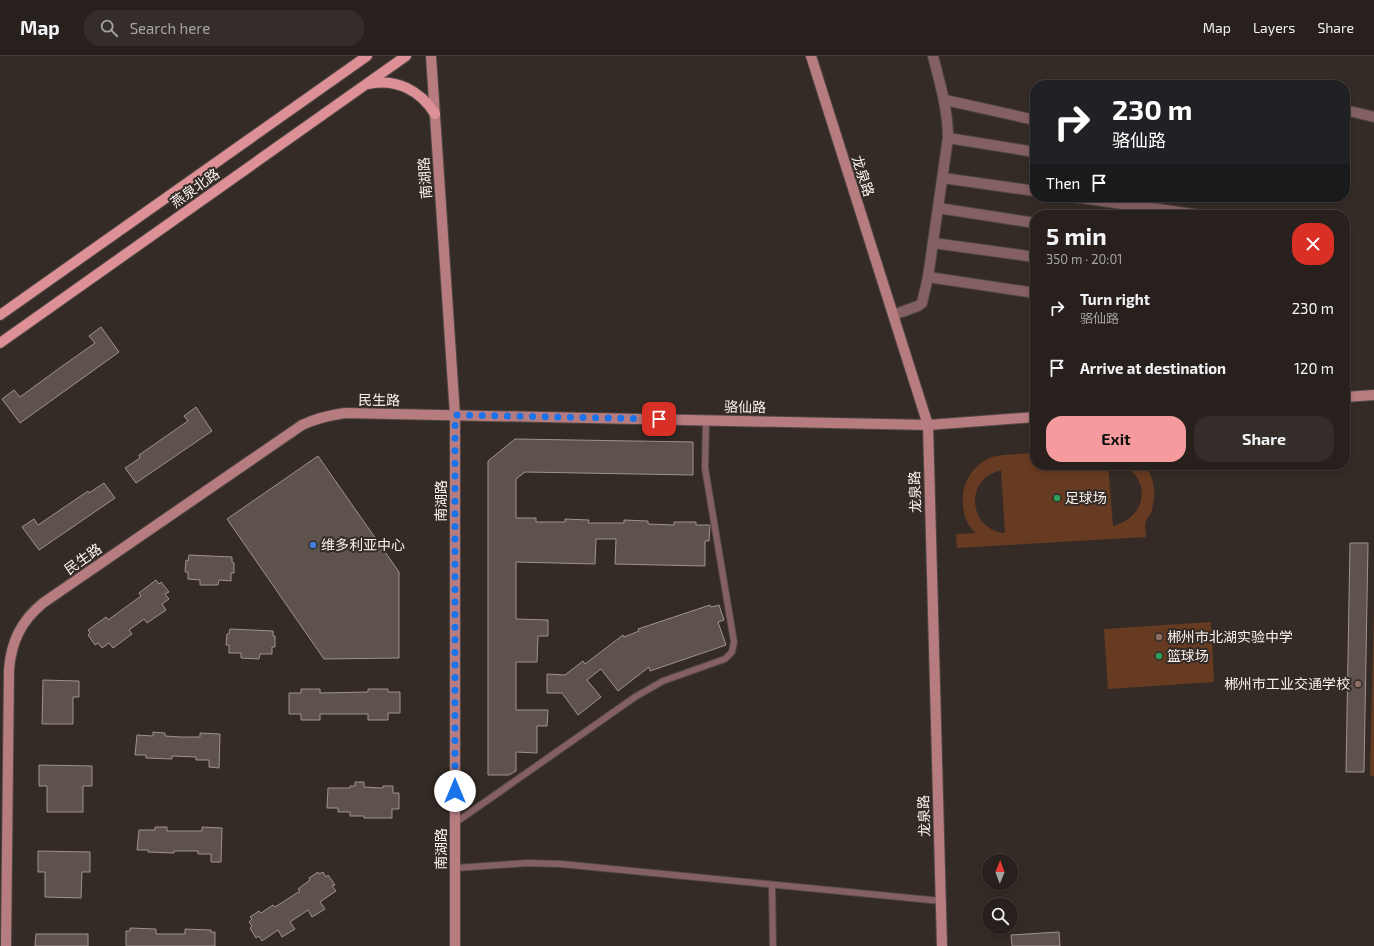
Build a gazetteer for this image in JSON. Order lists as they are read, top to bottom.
{
  "streets": {
    "main road": [
      "龙泉路",
      "南湖路",
      "燕泉北路",
      "民生路",
      "骆仙路"
    ]
  },
  "crossings": [
    ["龙泉路", "骆仙路"],
    ["南湖路", "民生路"],
    ["南湖路", "骆仙路"],
    ["民生路", "骆仙路"]
  ],
  "places": [
    "足球场",
    "维多利亚中心",
    "郴州市北湖实验中学",
    "篮球场",
    "郴州市工业交通学校"
  ],
  "north": "top",
  "page": {
    "header": "Map",
    "search": "Search here",
    "nav": ["Map", "Layers", "Share"],
    "turn": ["230 m", "骆仙路"],
    "then": "Then",
    "heading": ["5 min", "350 m · 20:01"],
    "list": [
      {
        "name": "Turn right",
        "note": "骆仙路",
        "value": "230 m"
      },
      {
        "name": "Arrive at destination",
        "value": "120 m"
      }
    ],
    "buttons": ["Exit", "Share"]
  }
}
